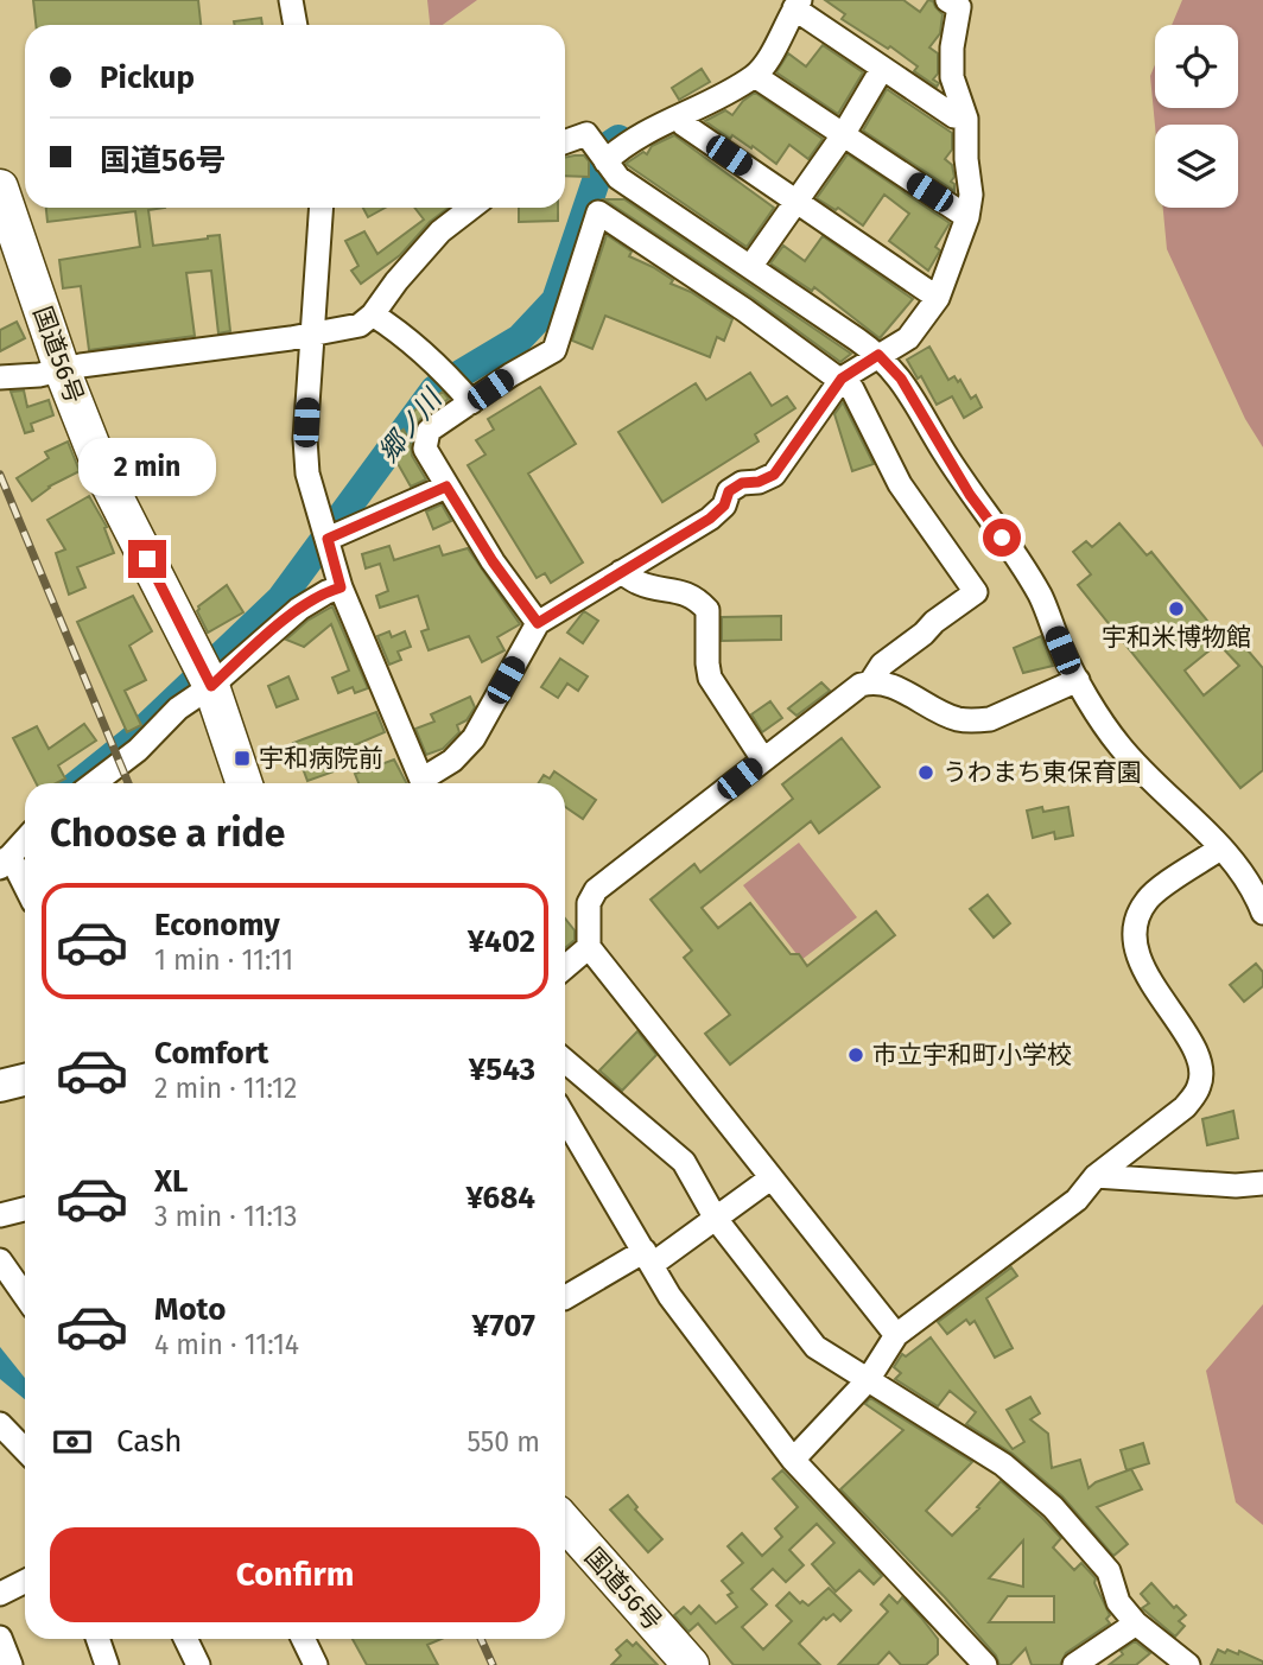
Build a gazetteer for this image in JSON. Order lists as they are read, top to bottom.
{
  "streets": {
    "highway": ["国道56号"]
  },
  "water": ["郷ノ川"],
  "places": {
    "other": ["宇和米博物館", "うわまち東保育園", "市立宇和町小学校"],
    "transit": ["宇和病院前"]
  },
  "page": {
    "banner": ["Pickup", "国道56号"],
    "bubble": "2 min",
    "heading": "Choose a ride",
    "list": [
      {
        "name": "Economy",
        "note": "1 min · 11:11",
        "value": "¥402"
      },
      {
        "name": "Comfort",
        "note": "2 min · 11:12",
        "value": "¥543"
      },
      {
        "name": "XL",
        "note": "3 min · 11:13",
        "value": "¥684"
      },
      {
        "name": "Moto",
        "note": "4 min · 11:14",
        "value": "¥707"
      }
    ],
    "pay": ["Cash", "550 m"],
    "buttons": "Confirm"
  }
}
